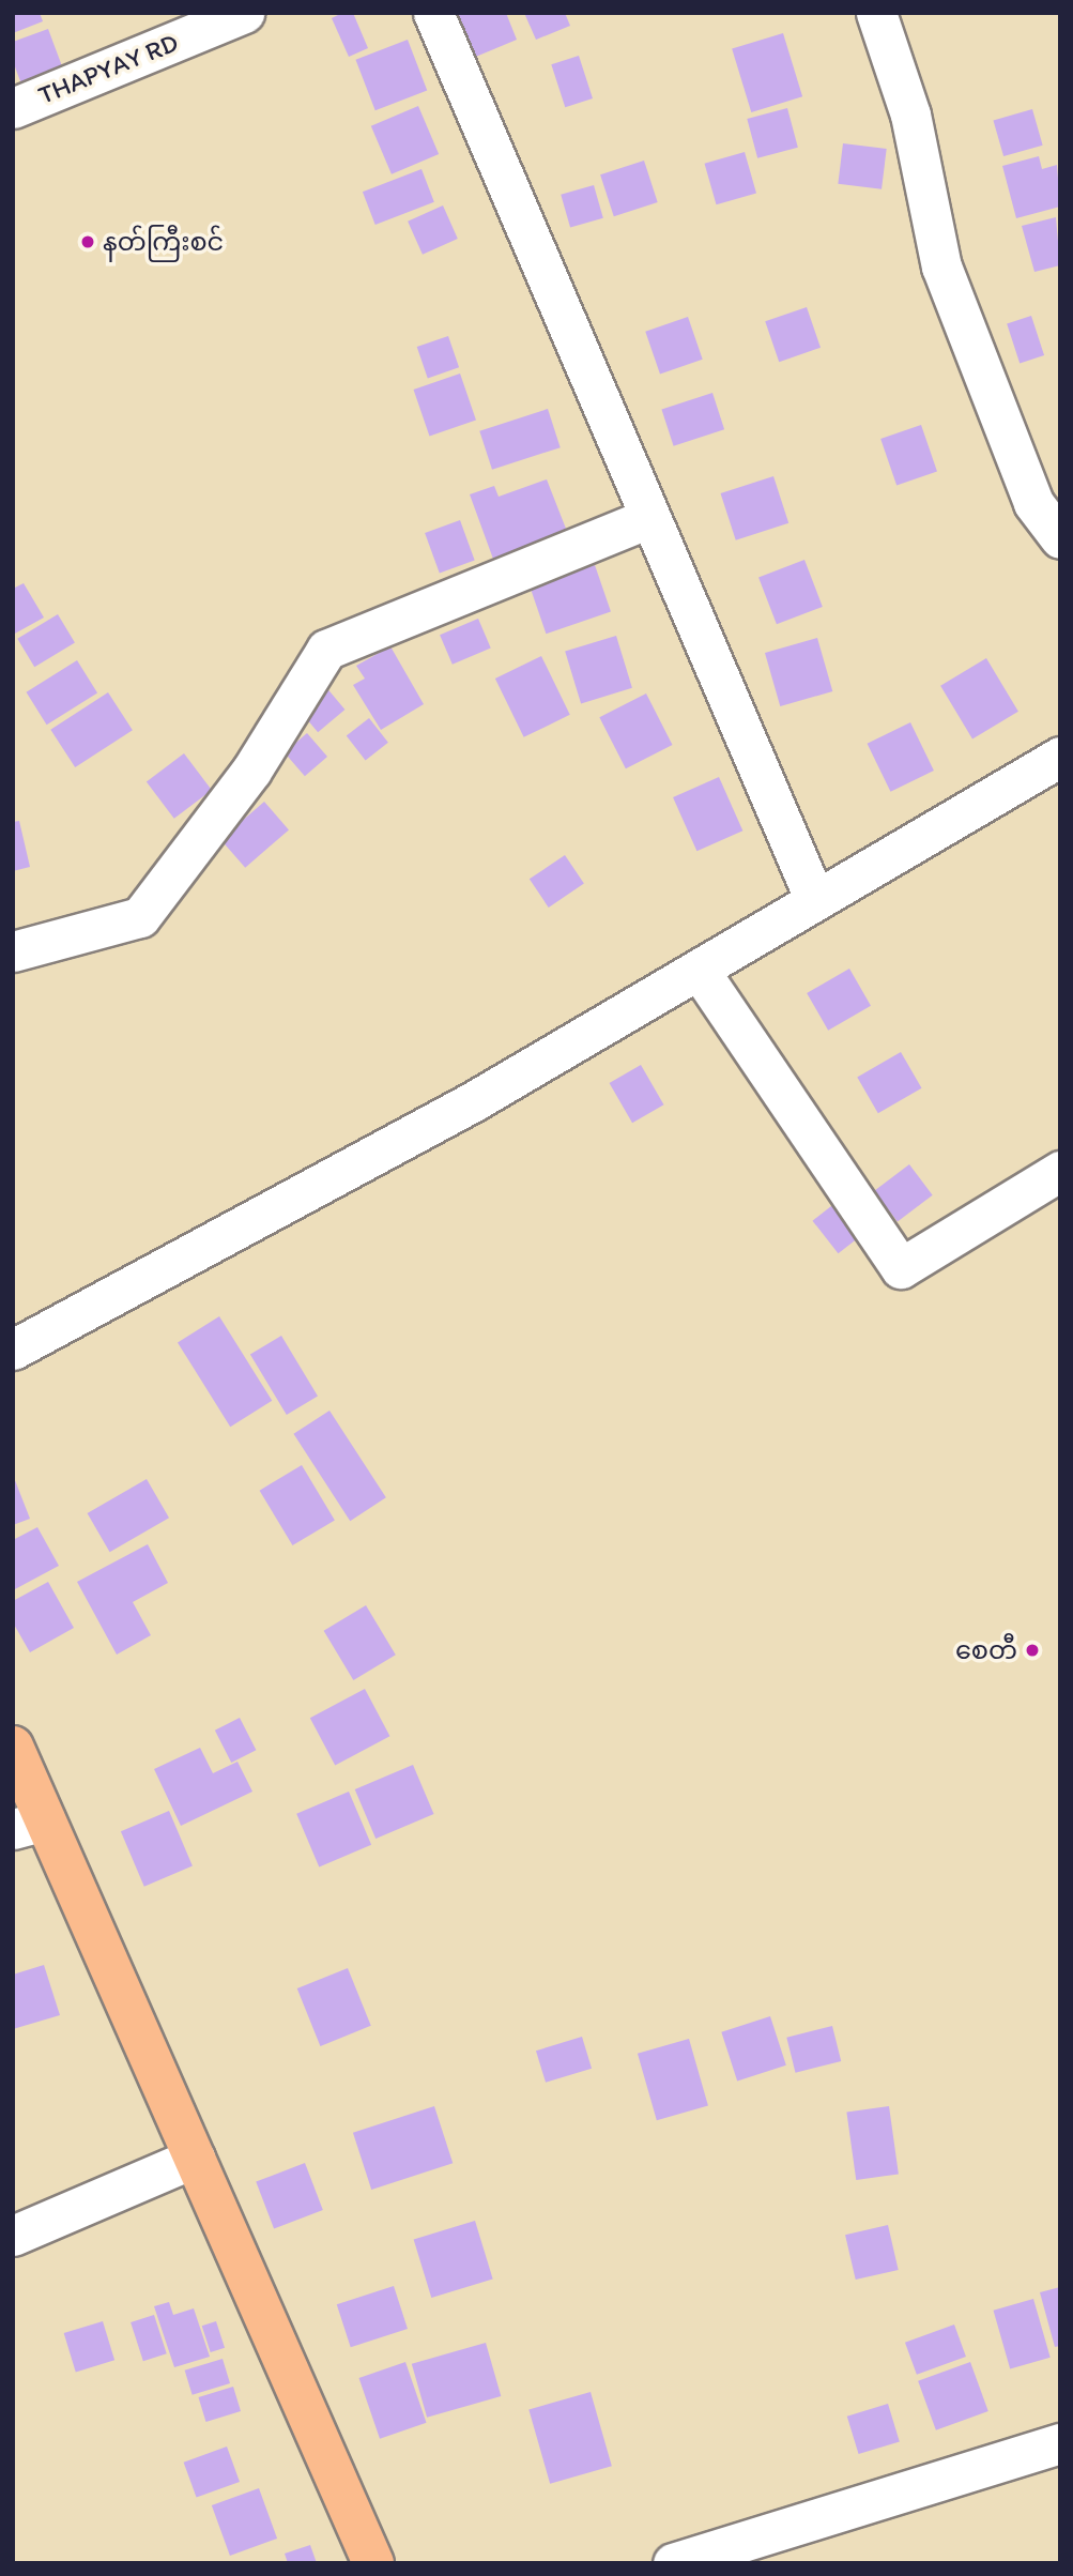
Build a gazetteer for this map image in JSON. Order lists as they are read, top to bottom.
{
  "streets": {
    "street": ["THAPYAY RD"]
  },
  "places": ["နတ်ကြီးစင်", "စေတီ"]
}
